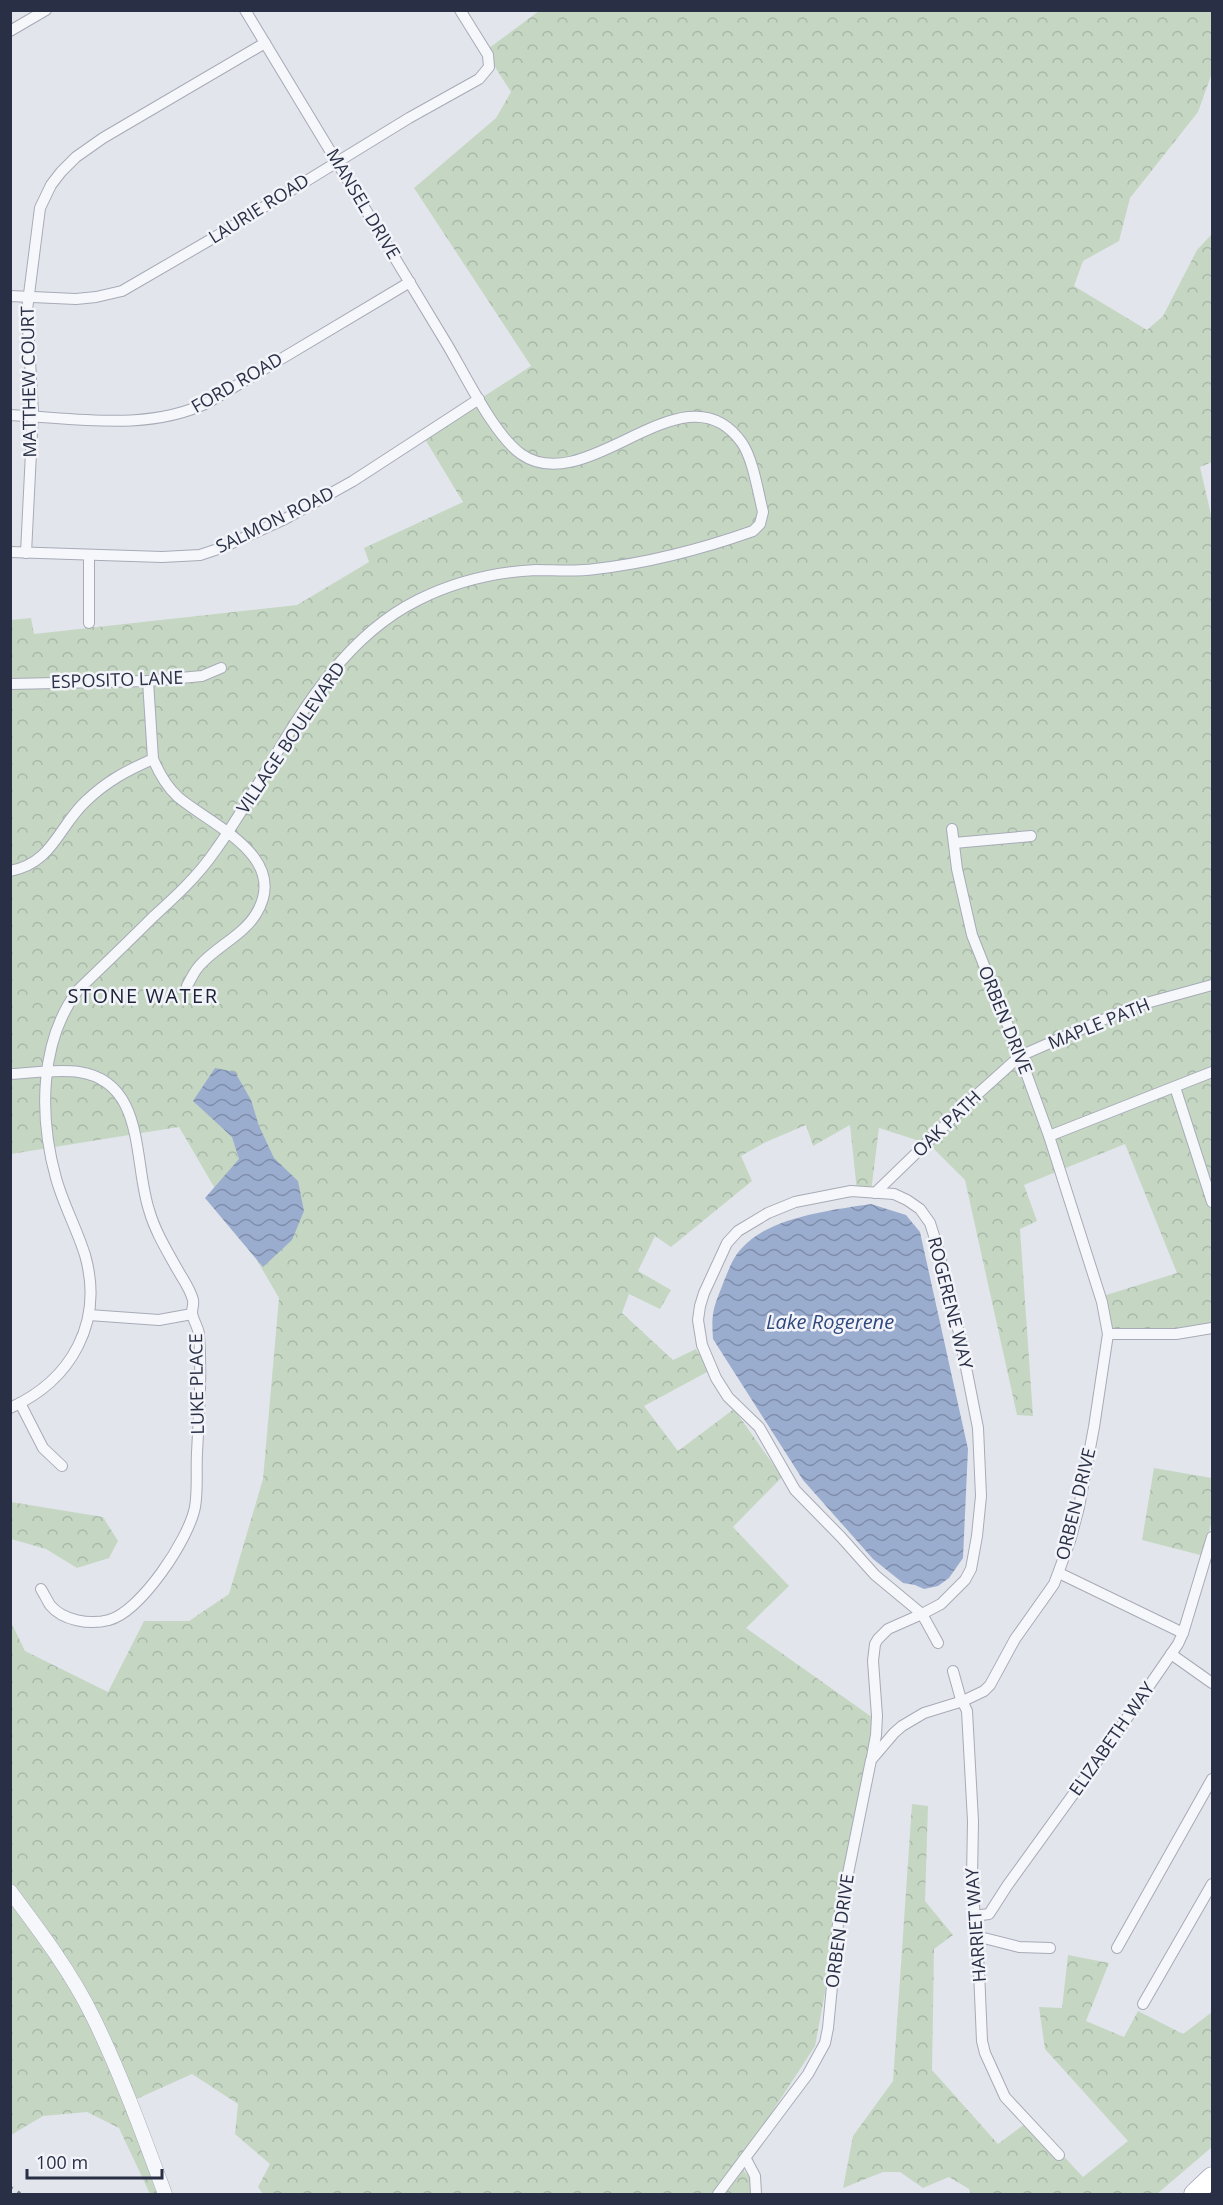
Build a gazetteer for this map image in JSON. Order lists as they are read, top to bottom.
{
  "streets": {
    "street": [
      "MANSEL DRIVE",
      "LAURIE ROAD",
      "MATTHEW COURT",
      "FORD ROAD",
      "SALMON ROAD",
      "ESPOSITO LANE",
      "VILLAGE BOULEVARD",
      "ORBEN DRIVE",
      "MAPLE PATH",
      "OAK PATH",
      "ROGERENE WAY",
      "LUKE PLACE",
      "ELIZABETH WAY",
      "HARRIET WAY"
    ]
  },
  "crossings": [
    ["MANSEL DRIVE", "LAURIE ROAD"],
    ["MANSEL DRIVE", "MATTHEW COURT"],
    ["MANSEL DRIVE", "FORD ROAD"],
    ["MANSEL DRIVE", "SALMON ROAD"],
    ["MANSEL DRIVE", "VILLAGE BOULEVARD"],
    ["LAURIE ROAD", "MATTHEW COURT"],
    ["MATTHEW COURT", "FORD ROAD"],
    ["MATTHEW COURT", "SALMON ROAD"],
    ["SALMON ROAD", "VILLAGE BOULEVARD"],
    ["VILLAGE BOULEVARD", "LUKE PLACE"],
    ["ORBEN DRIVE", "MAPLE PATH"],
    ["ORBEN DRIVE", "OAK PATH"],
    ["ORBEN DRIVE", "ROGERENE WAY"],
    ["ORBEN DRIVE", "HARRIET WAY"],
    ["MAPLE PATH", "OAK PATH"],
    ["OAK PATH", "ROGERENE WAY"],
    ["ELIZABETH WAY", "HARRIET WAY"]
  ],
  "districts": ["STONE WATER"],
  "water": ["Lake Rogerene"],
  "scale_bar": "100 m"
}
